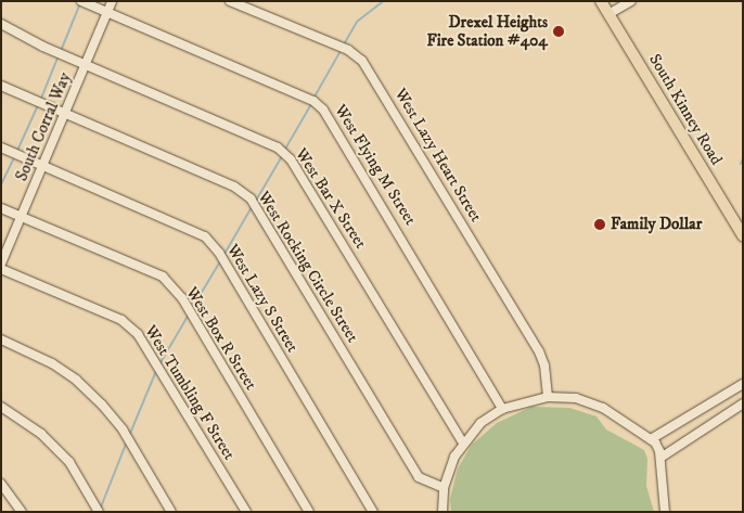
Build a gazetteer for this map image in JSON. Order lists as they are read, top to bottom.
{
  "streets": {
    "main road": ["South Kinney Road"],
    "street": [
      "South Corral Way",
      "West Lazy Heart Street",
      "West Flying M Street",
      "West Bar X Street",
      "West Rocking Circle Street",
      "West Lazy S Street",
      "West Box R Street",
      "West Tumbling F Street"
    ]
  },
  "crossings": [
    ["South Corral Way", "West Flying M Street"],
    ["South Corral Way", "West Bar X Street"],
    ["South Corral Way", "West Rocking Circle Street"],
    ["South Corral Way", "West Lazy S Street"],
    ["South Corral Way", "West Box R Street"]
  ],
  "places": ["Drexel Heights Fire Station #404", "Family Dollar"]
}
